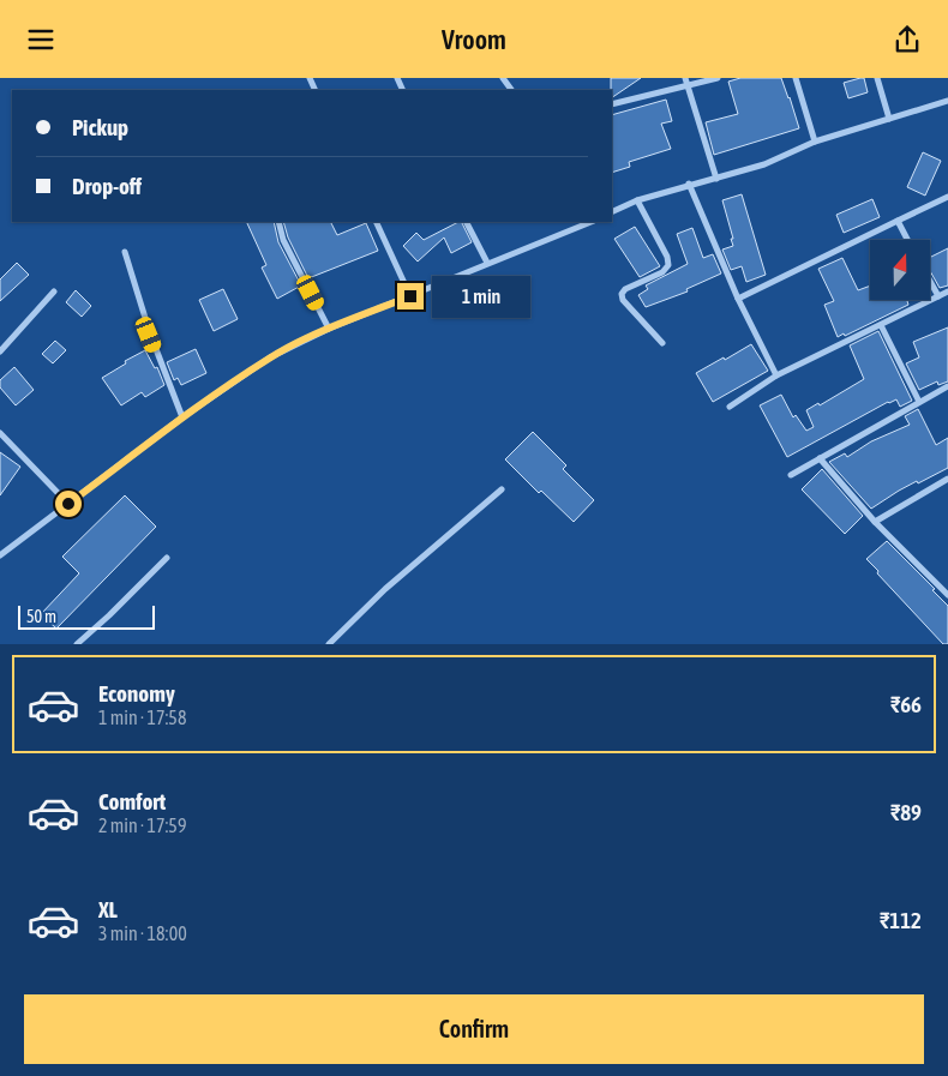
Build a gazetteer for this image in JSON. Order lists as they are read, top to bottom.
{
  "scale_bar": "50 m",
  "north": "top",
  "page": {
    "header": "Vroom",
    "banner": ["Pickup", "Drop-off"],
    "bubble": "1 min",
    "scale": "50 m",
    "list": [
      {
        "name": "Economy",
        "note": "1 min · 17:58",
        "value": "₹66"
      },
      {
        "name": "Comfort",
        "note": "2 min · 17:59",
        "value": "₹89"
      },
      {
        "name": "XL",
        "note": "3 min · 18:00",
        "value": "₹112"
      }
    ],
    "buttons": "Confirm"
  }
}
